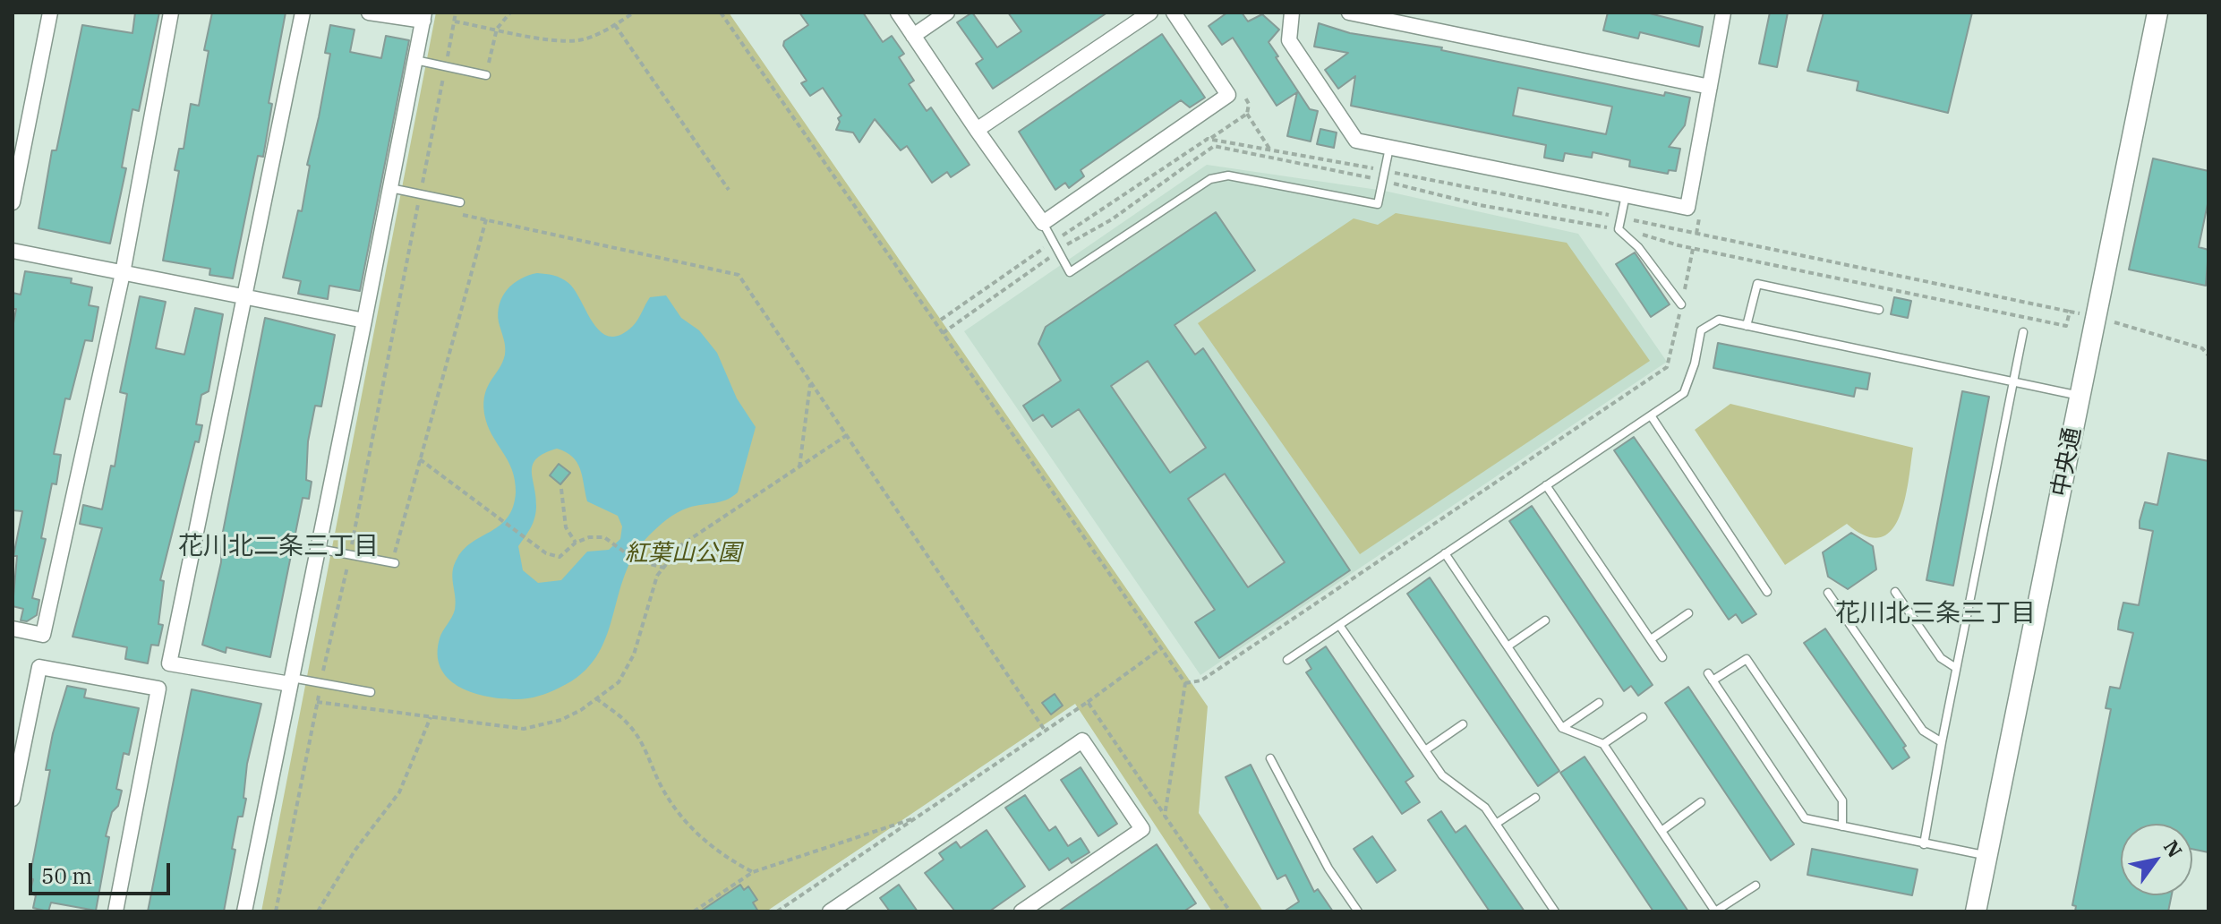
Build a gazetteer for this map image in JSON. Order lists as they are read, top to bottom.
{
  "streets": {
    "street": ["中央通"]
  },
  "districts": ["花川北二条三丁目", "花川北三条三丁目"],
  "parks": ["紅葉山公園"],
  "scale_bar": "50 m",
  "north": "top right"
}
